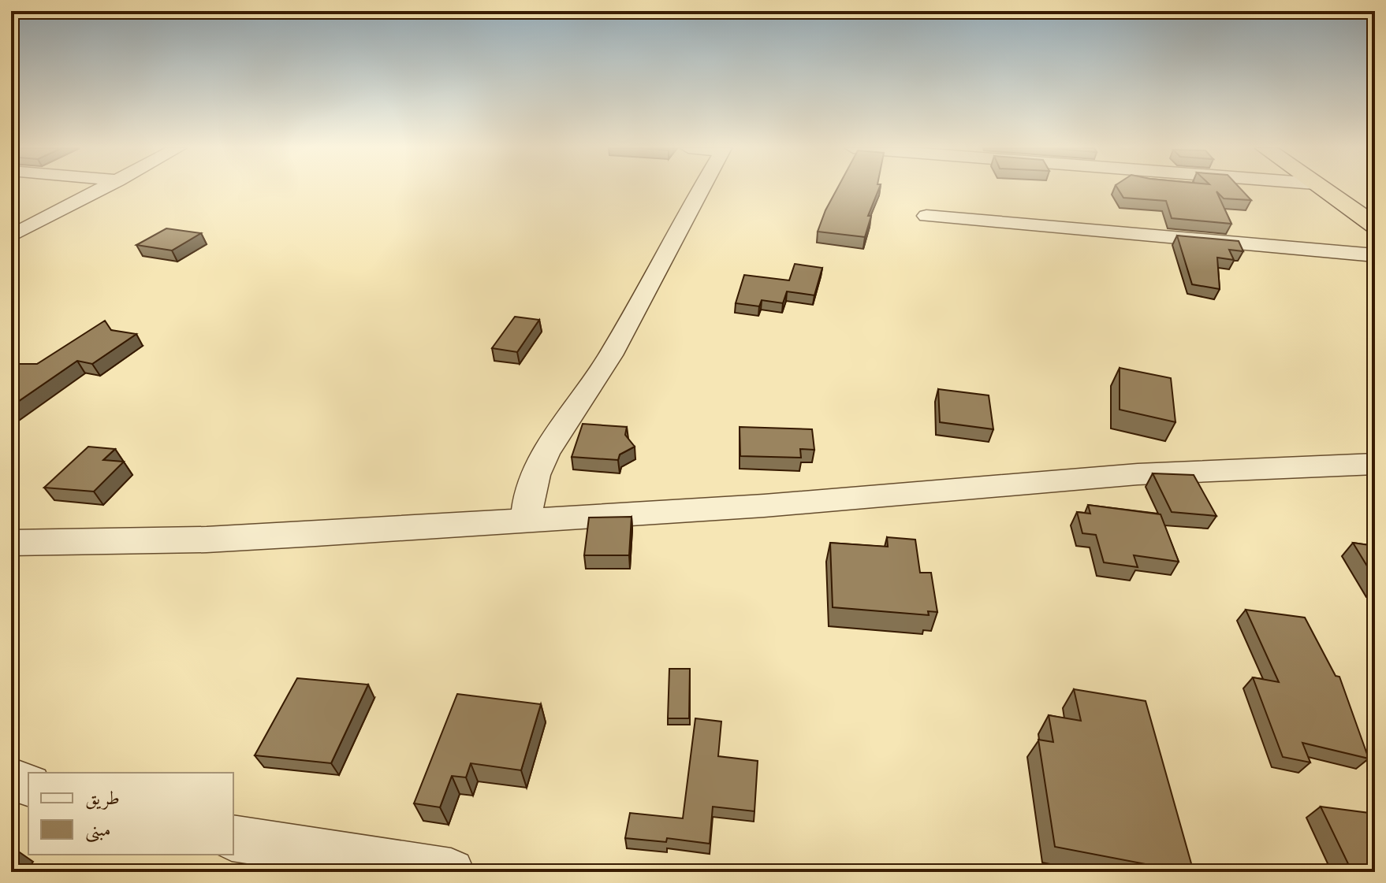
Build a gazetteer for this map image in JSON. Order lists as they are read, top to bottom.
{
  "legend": ["طريق", "مبنى"]
}
